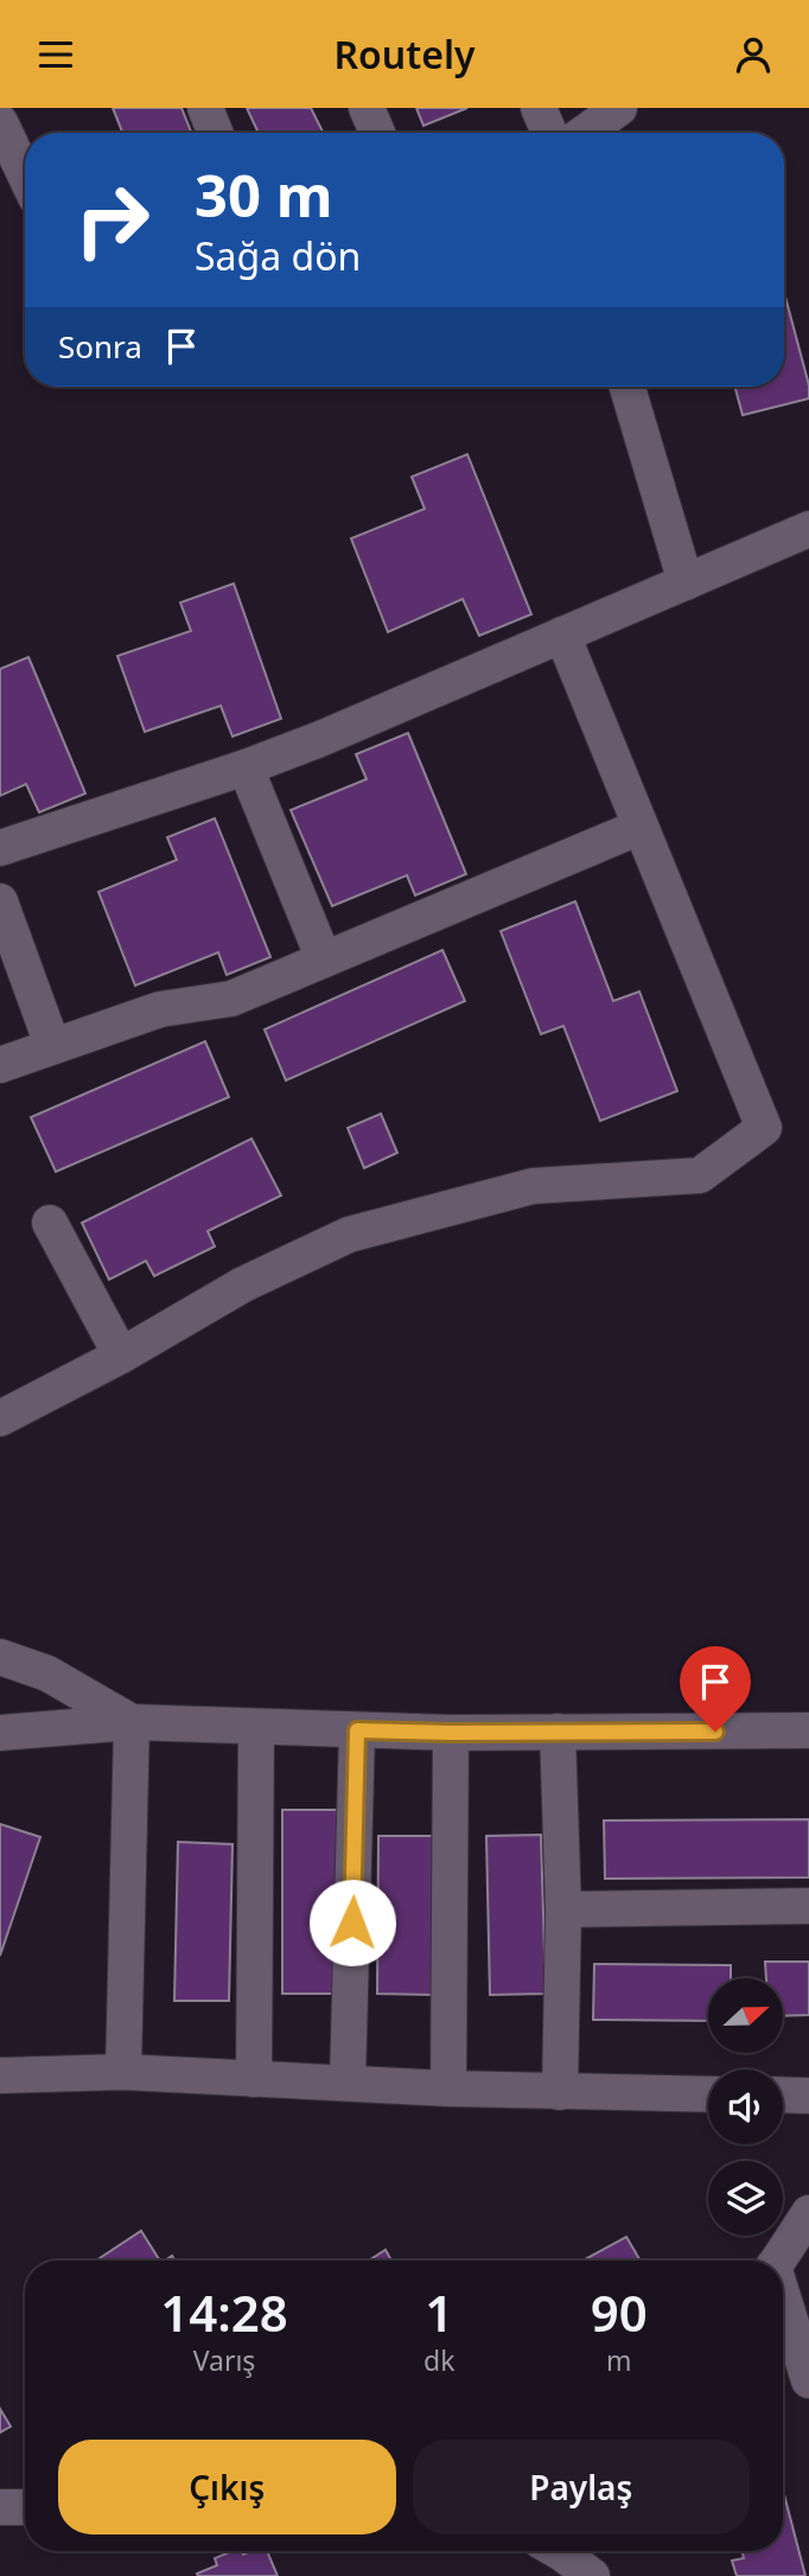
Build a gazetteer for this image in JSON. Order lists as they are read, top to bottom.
{
  "north": "right",
  "page": {
    "header": "Routely",
    "turn": ["30 m", "Sağa dön"],
    "then": "Sonra",
    "eta": [
      "14:28",
      "Varış",
      "1",
      "dk",
      "90",
      "m"
    ],
    "buttons": ["Çıkış", "Paylaş"]
  }
}
